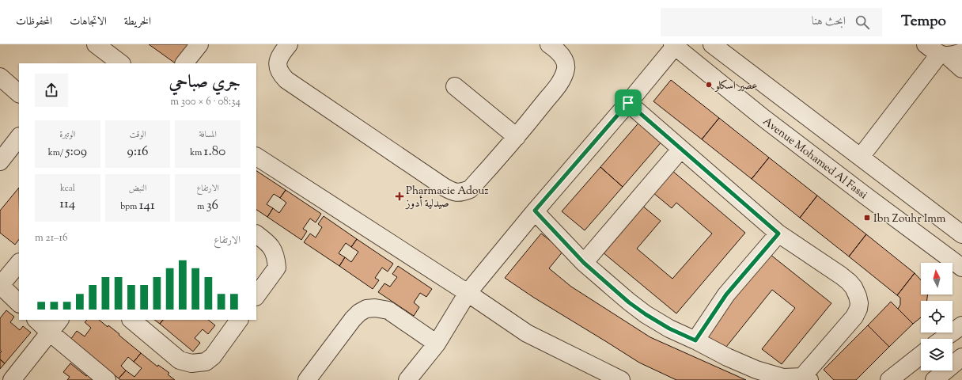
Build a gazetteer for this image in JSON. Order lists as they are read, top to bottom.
{
  "streets": {
    "street": ["Avenue Mohamed Al Fassi"]
  },
  "places": {
    "other": ["عصير اسكلو"],
    "health": ["Pharmacie Adouz صيدلية أدوز"],
    "transit": ["Ibn Zouhr Imm"]
  },
  "north": "top",
  "page": {
    "header": "Tempo",
    "search": "ابحث هنا",
    "nav": ["الخريطة", "الاتجاهات", "المحفوظات"],
    "heading": ["جري صباحي", "08:34 · 6 × 300 m"],
    "stats": [
      ["المسافة", "1.80 km"],
      ["الوقت", "9:16"],
      ["الوتيرة", "5:09 /km"],
      ["الارتفاع", "36 m"],
      ["النبض", "141 bpm"],
      ["kcal", "114"]
    ],
    "chart": ["الارتفاع", "16–21 m"]
  }
}
